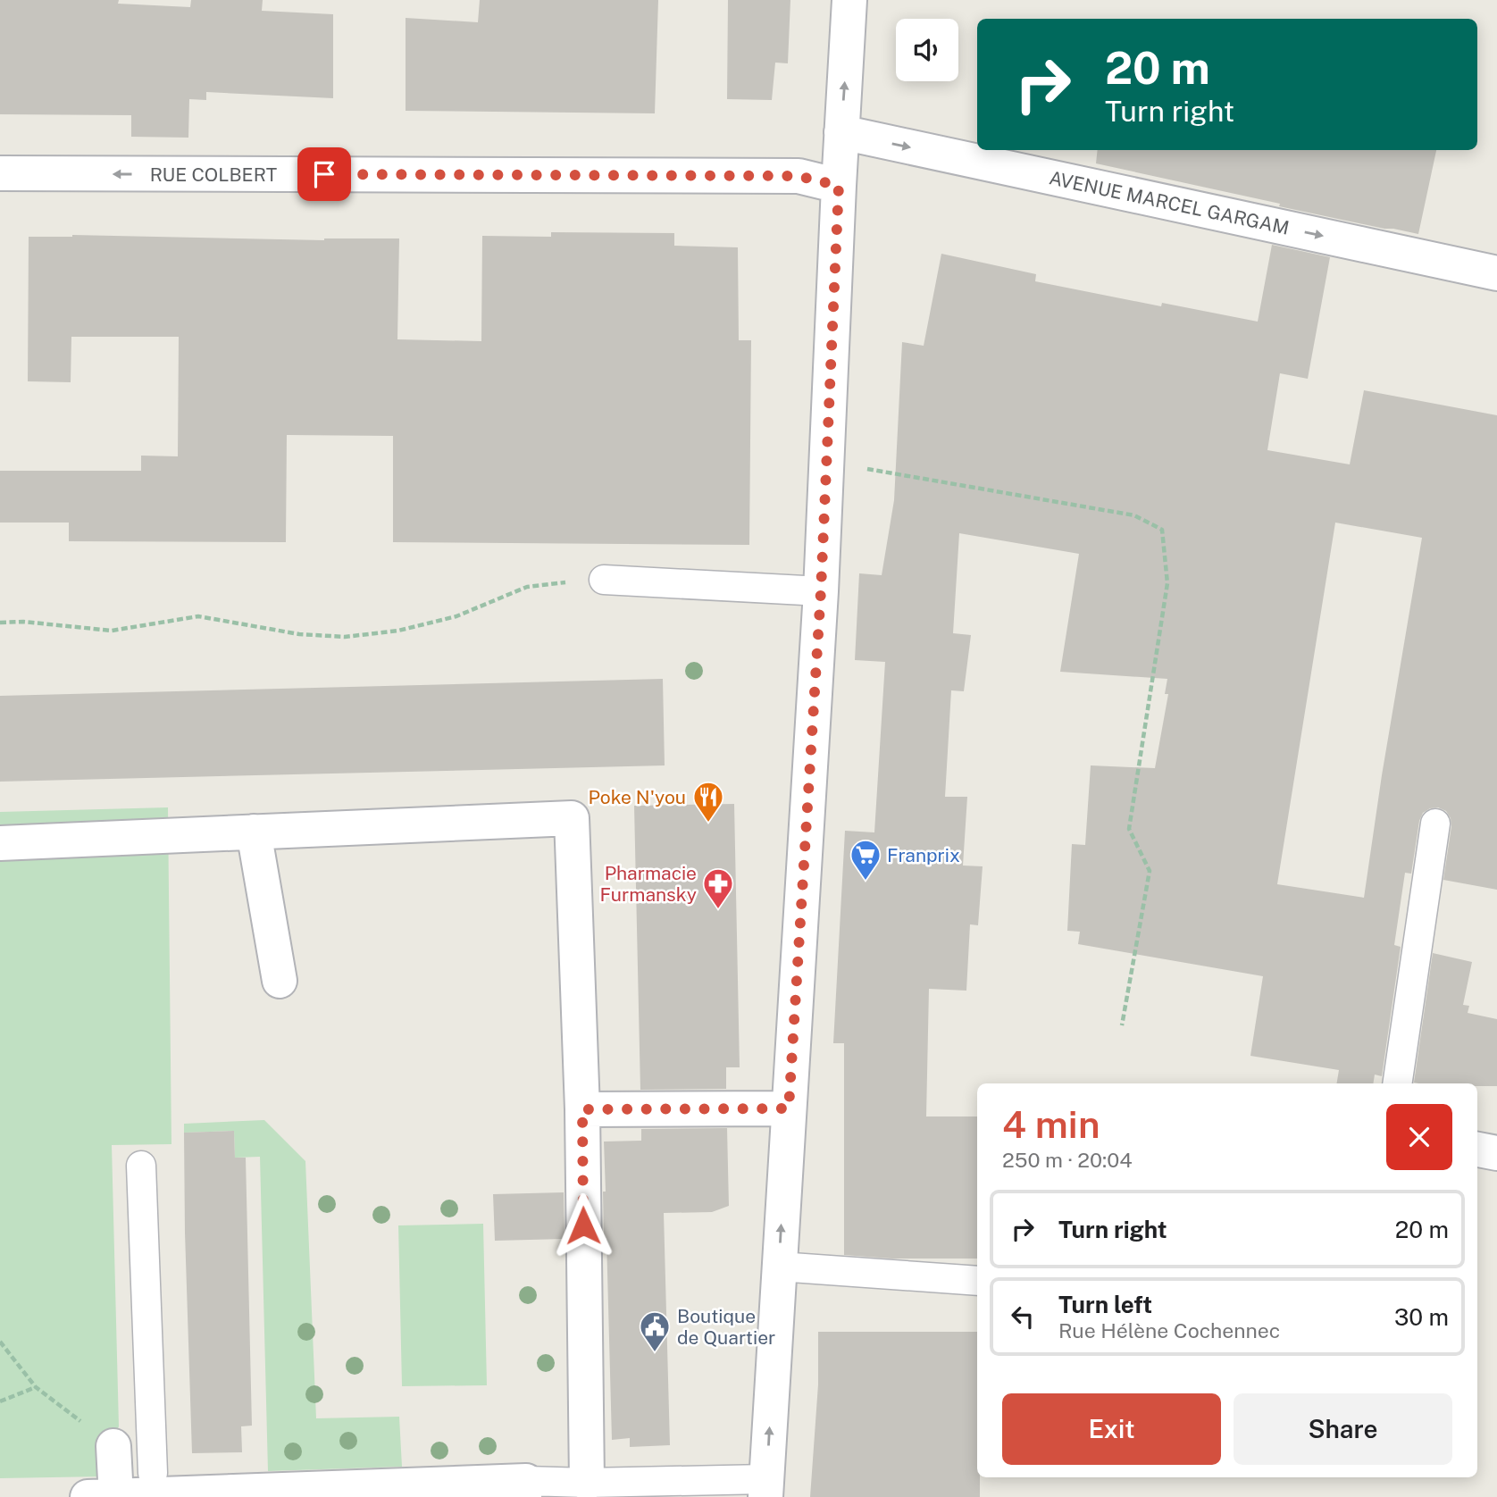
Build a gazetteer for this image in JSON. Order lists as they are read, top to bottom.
{
  "streets": {
    "street": ["RUE COLBERT", "AVENUE MARCEL GARGAM"]
  },
  "one_way": ["RUE COLBERT", "AVENUE MARCEL GARGAM"],
  "places": {
    "restaurant": ["Poke N'you"],
    "supermarket": ["Franprix"],
    "pharmacy": ["Pharmacie Furmansky"],
    "public building": ["Boutique de Quartier"]
  },
  "page": {
    "turn": ["20 m", "Turn right"],
    "heading": ["4 min", "250 m · 20:04"],
    "list": [
      {
        "name": "Turn right",
        "value": "20 m"
      },
      {
        "name": "Turn left",
        "note": "Rue Hélène Cochennec",
        "value": "30 m"
      }
    ],
    "buttons": ["Exit", "Share"]
  }
}
